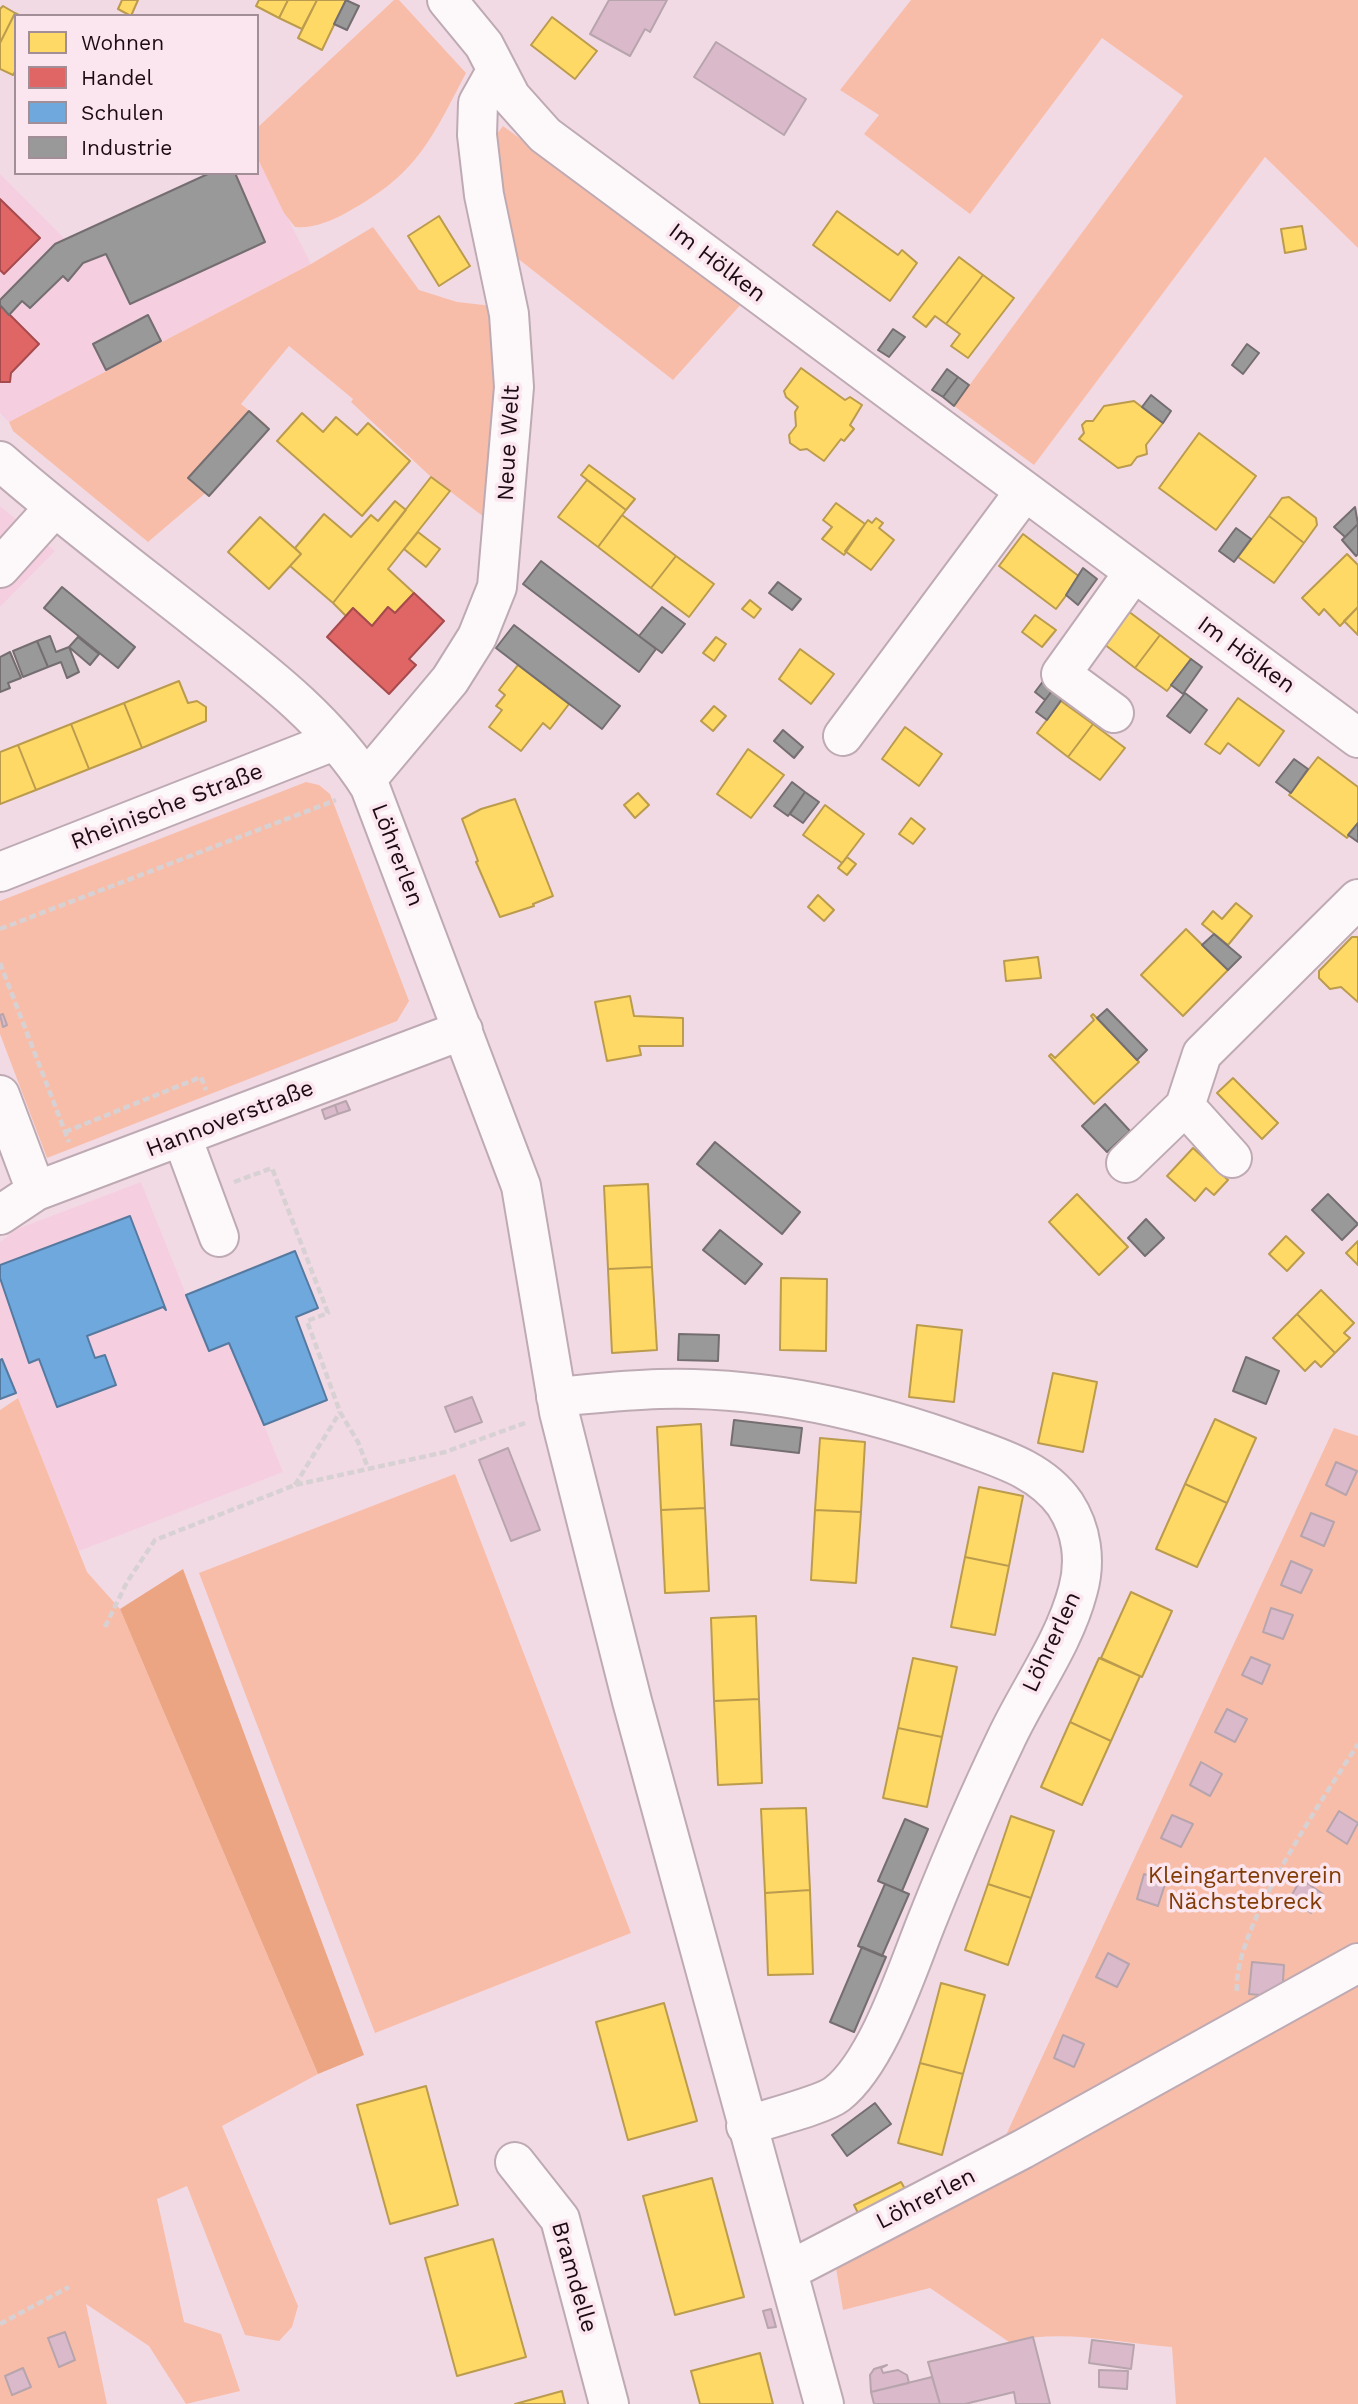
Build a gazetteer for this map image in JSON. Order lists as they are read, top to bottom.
{
  "streets": {
    "street": [
      "Im Hölken",
      "Neue Welt",
      "Rheinische Straße",
      "Löhrerlen",
      "Hannoverstraße",
      "Bramdelle"
    ]
  },
  "crossings": [
    ["Im Hölken", "Neue Welt"],
    ["Neue Welt", "Löhrerlen"],
    ["Rheinische Straße", "Löhrerlen"],
    ["Löhrerlen", "Hannoverstraße"]
  ],
  "parks": ["Kleingartenverein Nächstebreck"],
  "legend": [
    "Wohnen",
    "Handel",
    "Schulen",
    "Industrie"
  ]
}
